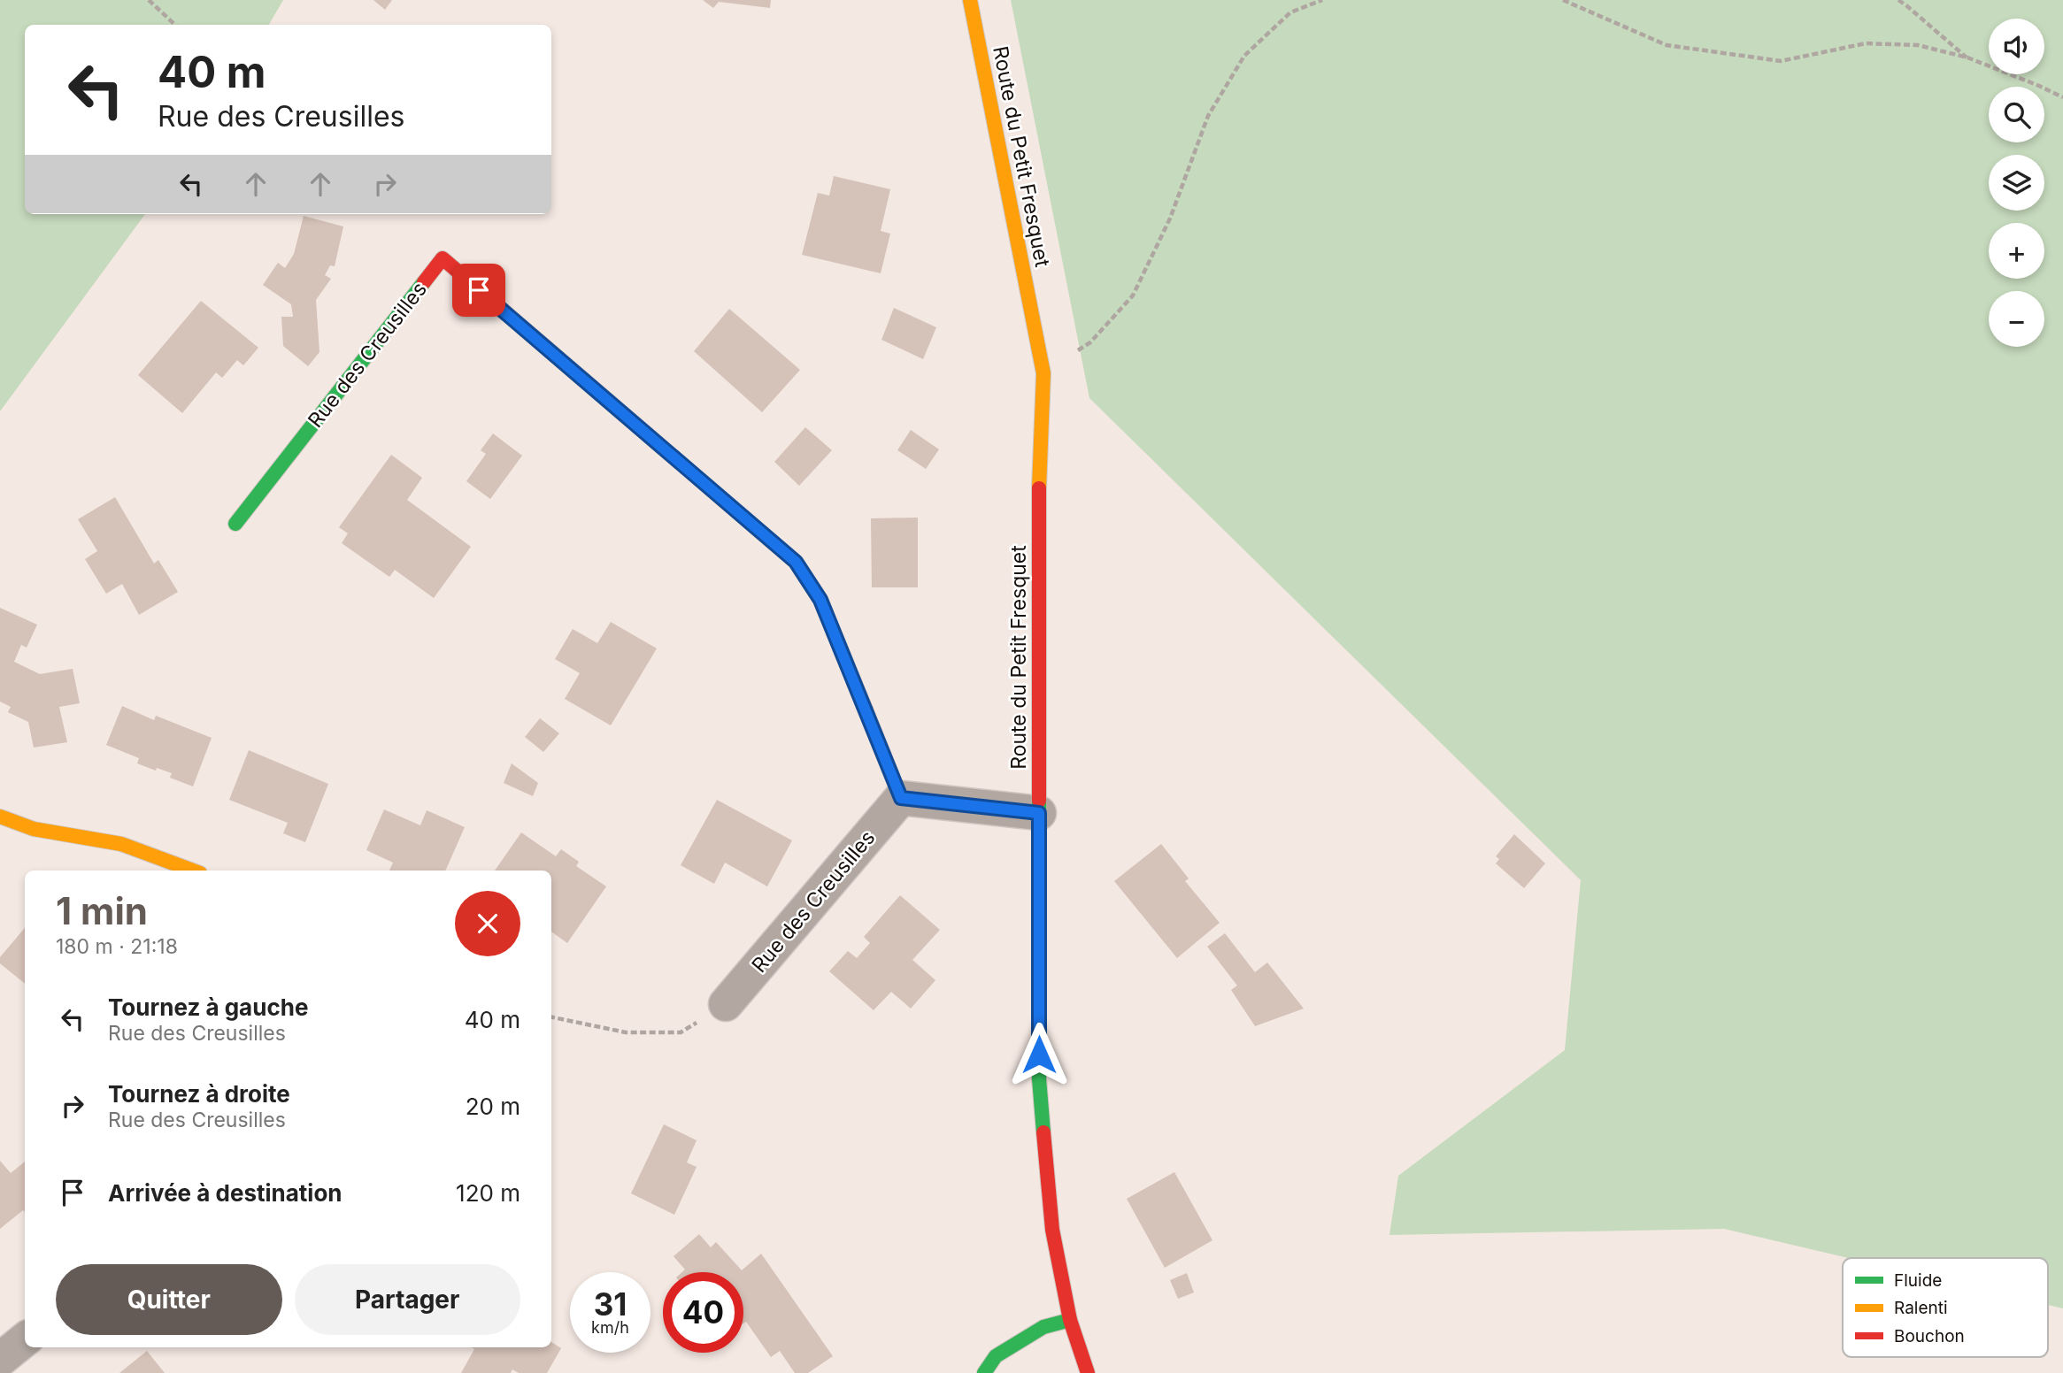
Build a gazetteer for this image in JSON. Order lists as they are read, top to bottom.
{
  "streets": {
    "street": ["Route du Petit Fresquet", "Rue des Creusilles"]
  },
  "legend": ["Fluide", "Ralenti", "Bouchon"],
  "page": {
    "map_buttons": ["+", "−"],
    "turn": ["40 m", "Rue des Creusilles"],
    "heading": ["1 min", "180 m · 21:18"],
    "list": [
      {
        "name": "Tournez à gauche",
        "note": "Rue des Creusilles",
        "value": "40 m"
      },
      {
        "name": "Tournez à droite",
        "note": "Rue des Creusilles",
        "value": "20 m"
      },
      {
        "name": "Arrivée à destination",
        "value": "120 m"
      }
    ],
    "buttons": ["Quitter", "Partager"],
    "speed": "31 km/h",
    "limit": "40"
  }
}
